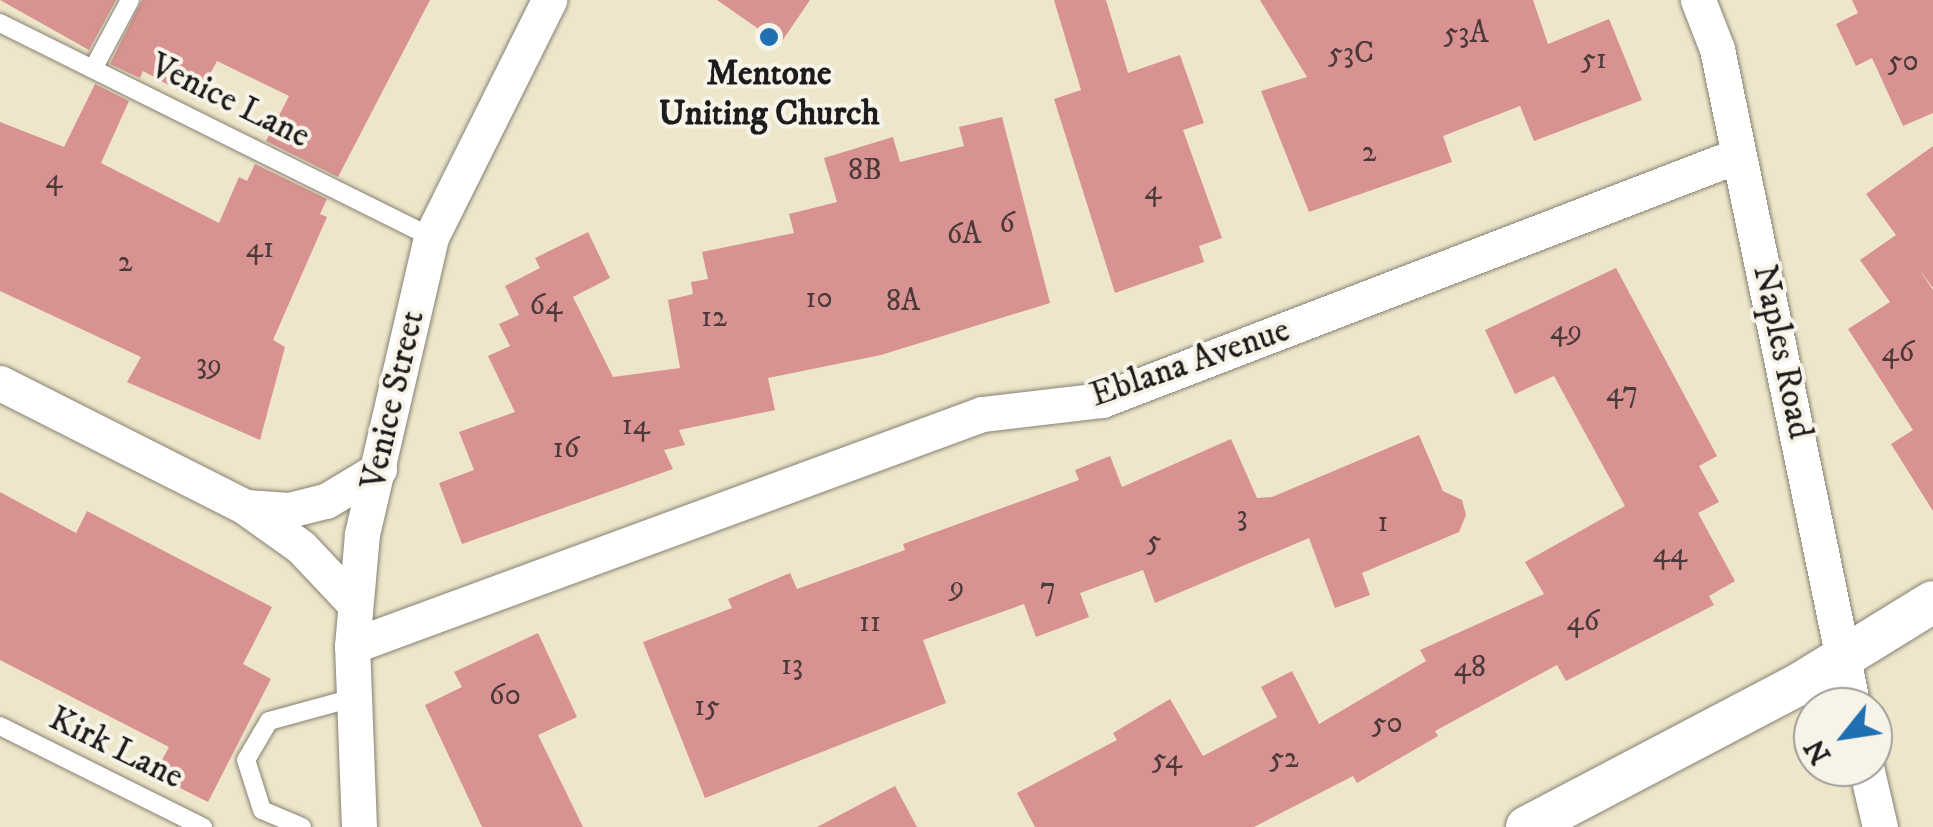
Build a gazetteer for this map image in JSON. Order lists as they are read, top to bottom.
{
  "streets": {
    "street": ["Naples Road", "Eblana Avenue", "Venice Street"],
    "lane": ["Venice Lane", "Kirk Lane"]
  },
  "crossings": [
    ["Venice Lane", "Venice Street"],
    ["Naples Road", "Eblana Avenue"],
    ["Eblana Avenue", "Venice Street"]
  ],
  "places": ["Mentone Uniting Church"],
  "house_numbers": [
    "53A",
    "53C",
    "51",
    "50",
    "2",
    "8B",
    "4",
    "4",
    "6",
    "6A",
    "41",
    "2",
    "10",
    "8A",
    "64",
    "12",
    "49",
    "46",
    "39",
    "47",
    "14",
    "16",
    "3",
    "1",
    "5",
    "44",
    "9",
    "7",
    "46",
    "11",
    "13",
    "48",
    "60",
    "15",
    "50",
    "52",
    "54"
  ],
  "north": "bottom left"
}
